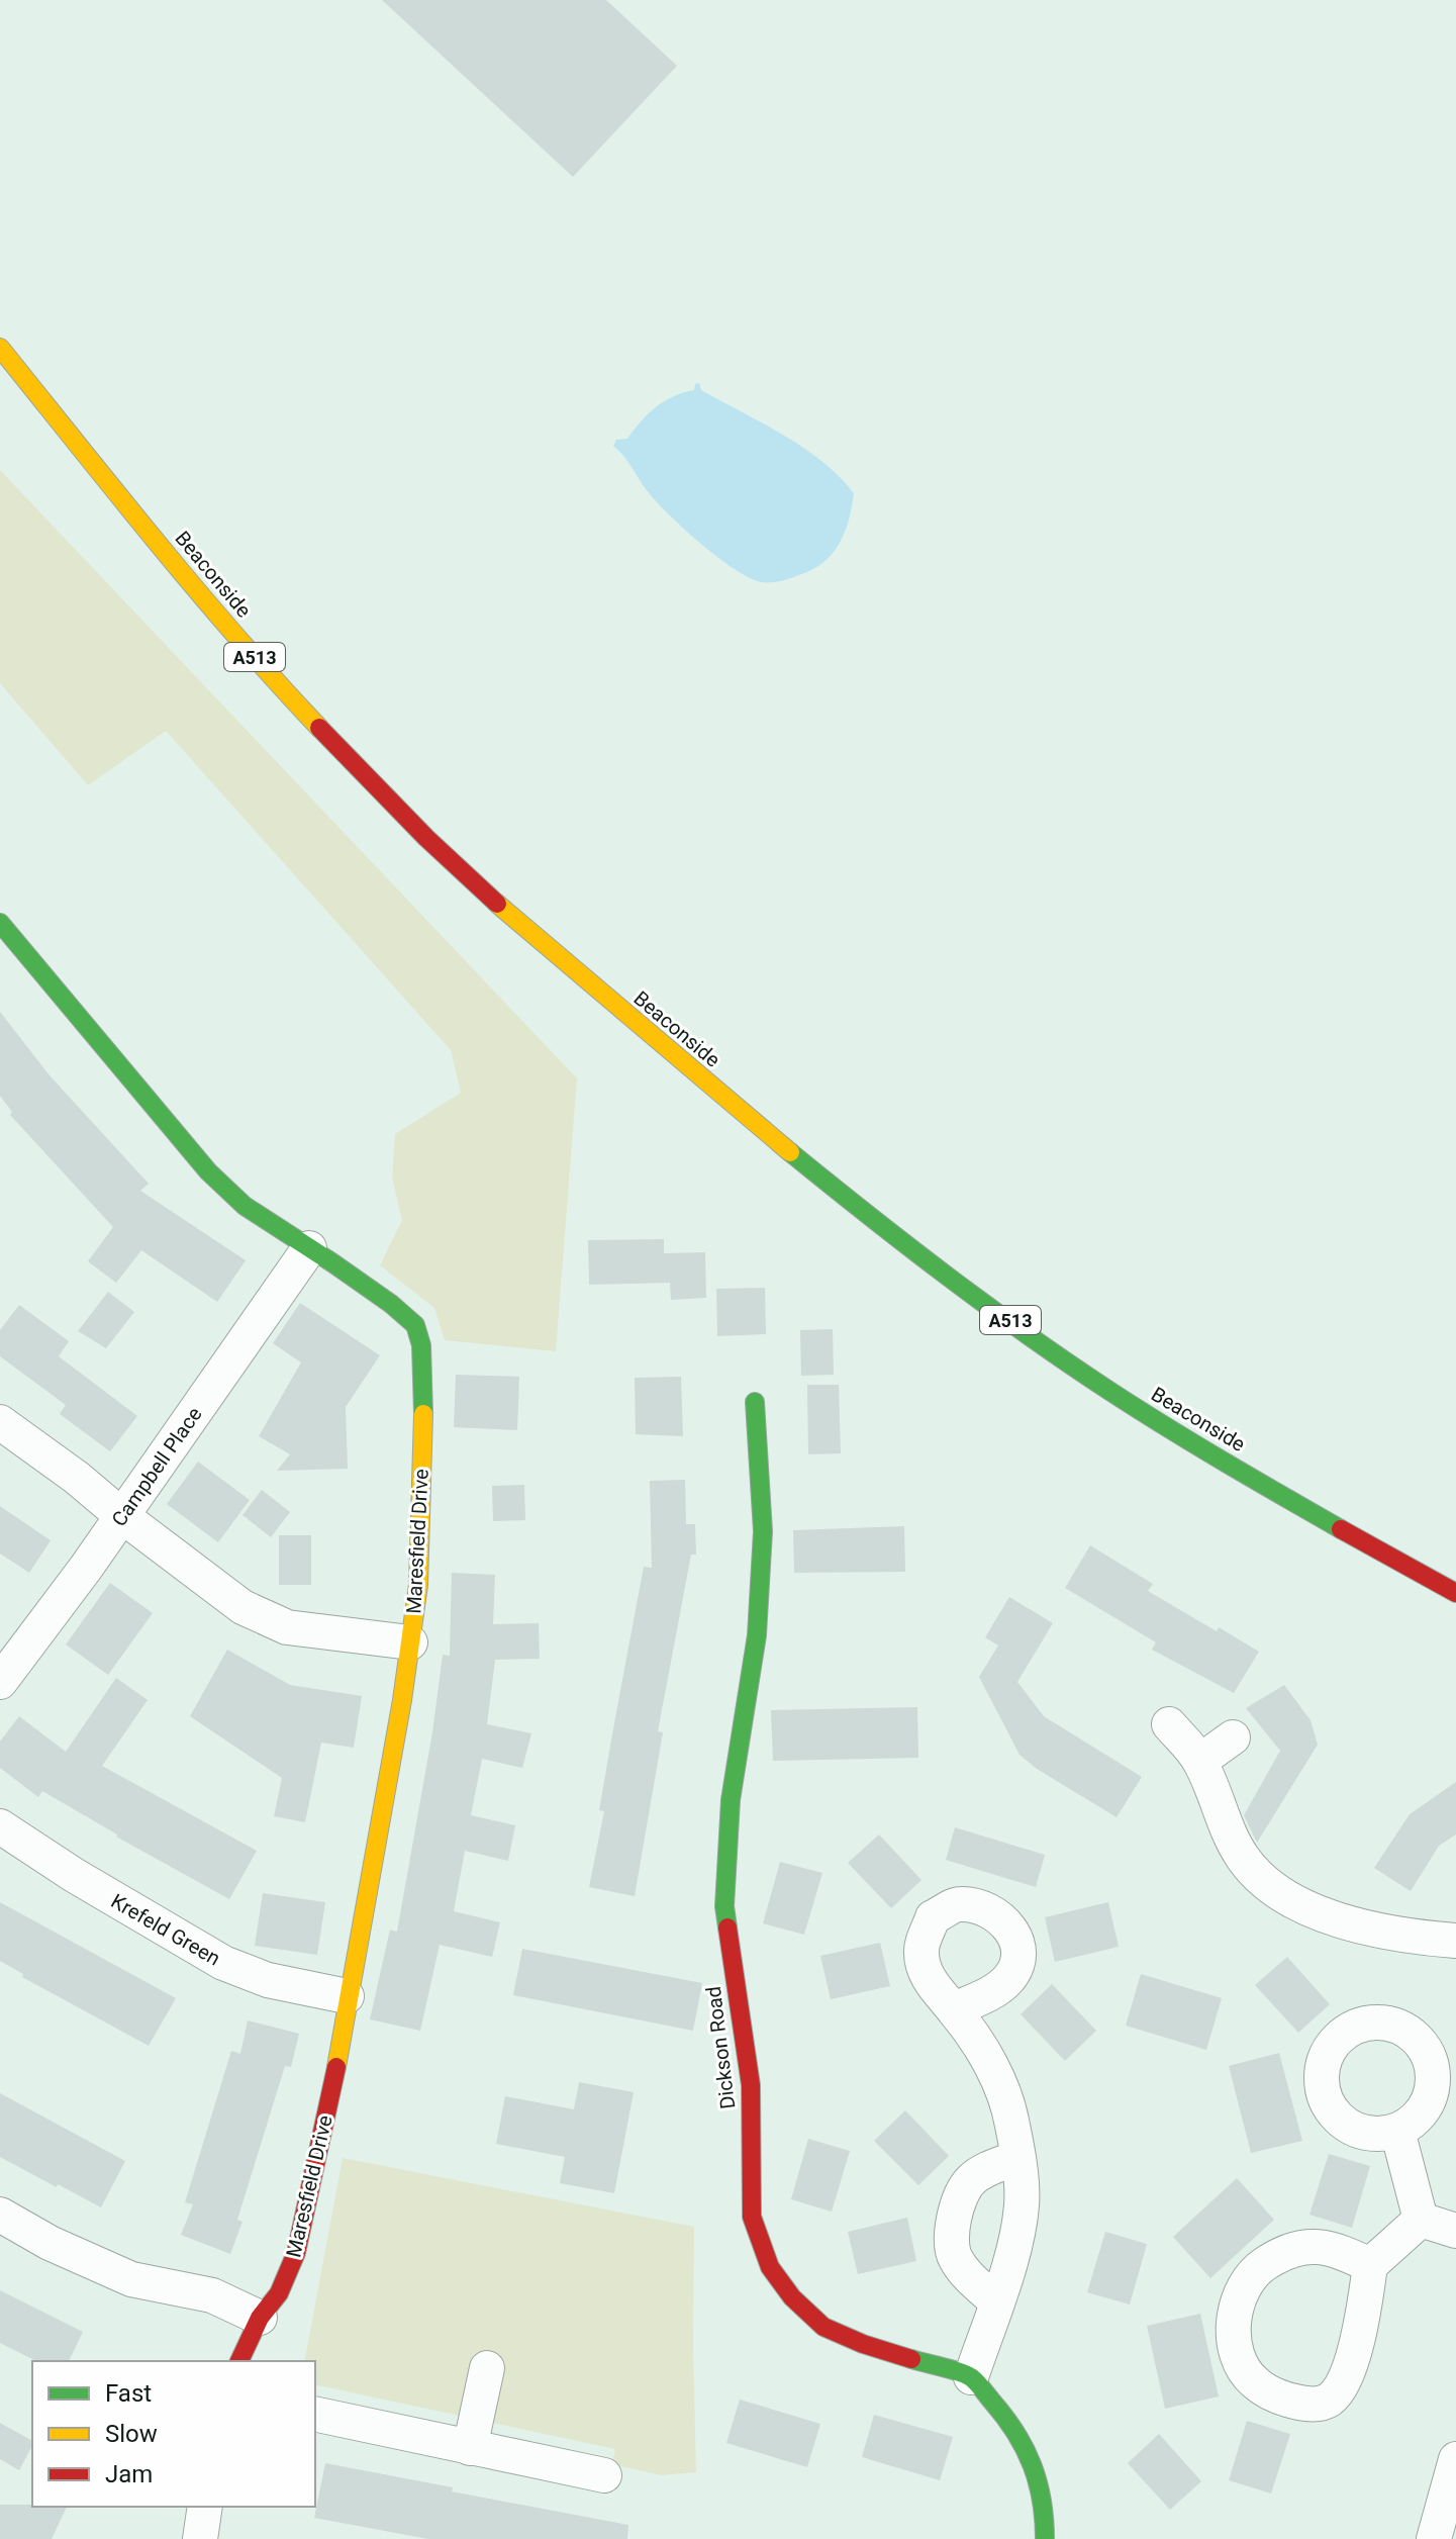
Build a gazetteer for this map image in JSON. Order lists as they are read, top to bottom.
{
  "streets": {
    "main road": [
      "Beaconside",
      "A513",
      "Maresfield Drive",
      "Dickson Road"
    ],
    "street": ["Campbell Place", "Krefeld Green"]
  },
  "crossings": [
    ["Campbell Place", "Maresfield Drive"],
    ["Maresfield Drive", "Krefeld Green"]
  ],
  "legend": ["Fast", "Slow", "Jam"]
}
